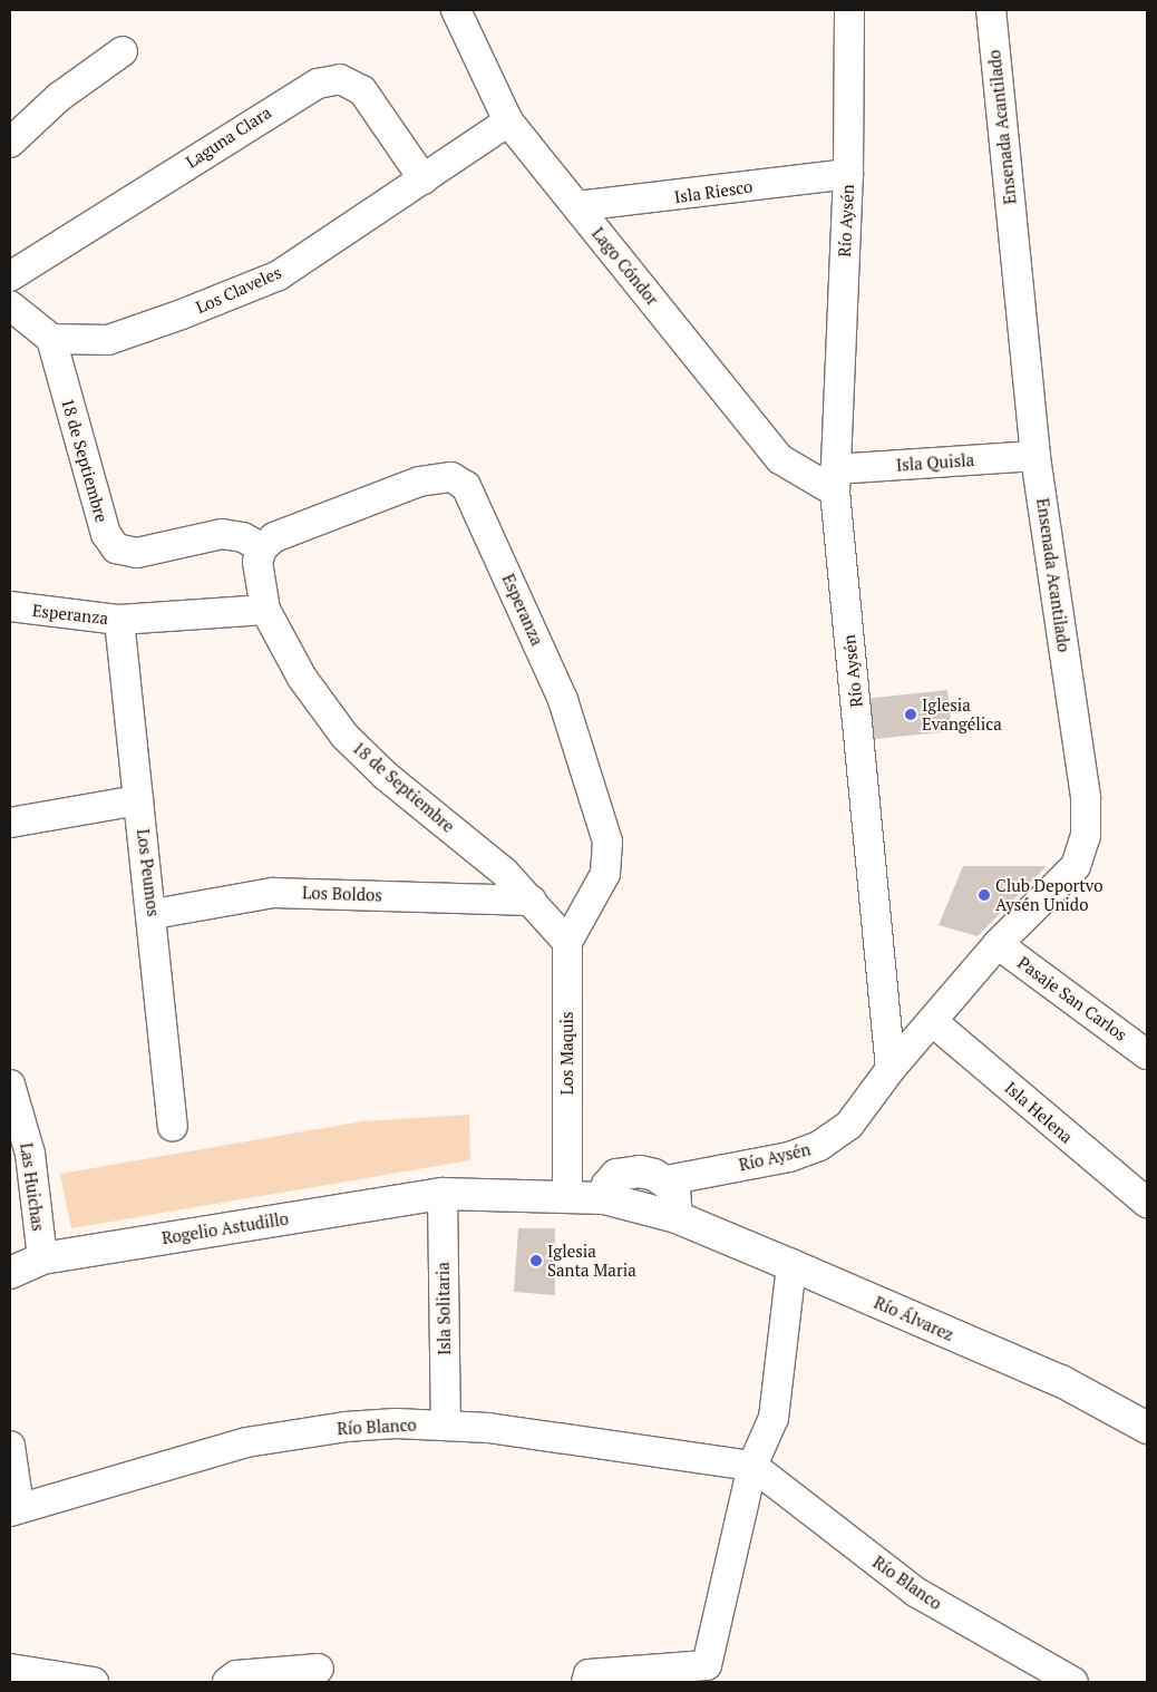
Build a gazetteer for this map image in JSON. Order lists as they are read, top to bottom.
{
  "streets": {
    "street": [
      "Ensenada Acantilado",
      "Laguna Clara",
      "Isla Riesco",
      "Río Aysén",
      "Lago Cóndor",
      "Los Claveles",
      "18 de Septiembre",
      "Isla Quisla",
      "Esperanza",
      "Los Peumos",
      "Los Boldos",
      "Pasaje San Carlos",
      "Los Maquis",
      "Isla Helena",
      "Las Huichas",
      "Rogelio Astudillo",
      "Isla Solitaria",
      "Río Álvarez",
      "Río Blanco"
    ]
  },
  "crossings": [
    ["Ensenada Acantilado", "Río Aysén"],
    ["Ensenada Acantilado", "Isla Quisla"],
    ["Ensenada Acantilado", "Pasaje San Carlos"],
    ["Ensenada Acantilado", "Isla Helena"],
    ["Laguna Clara", "Los Claveles"],
    ["Isla Riesco", "Río Aysén"],
    ["Isla Riesco", "Lago Cóndor"],
    ["Río Aysén", "Lago Cóndor"],
    ["Río Aysén", "Isla Quisla"],
    ["Lago Cóndor", "Los Claveles"],
    ["Lago Cóndor", "Isla Quisla"],
    ["Los Claveles", "18 de Septiembre"],
    ["18 de Septiembre", "Esperanza"],
    ["18 de Septiembre", "Los Boldos"],
    ["Esperanza", "Los Peumos"],
    ["Esperanza", "Los Maquis"],
    ["Los Peumos", "Los Boldos"],
    ["Las Huichas", "Rogelio Astudillo"],
    ["Rogelio Astudillo", "Isla Solitaria"],
    ["Isla Solitaria", "Río Blanco"]
  ],
  "places": ["Iglesia Evangélica", "Club Deportvo Aysén Unido", "Iglesia Santa Maria"]
}
